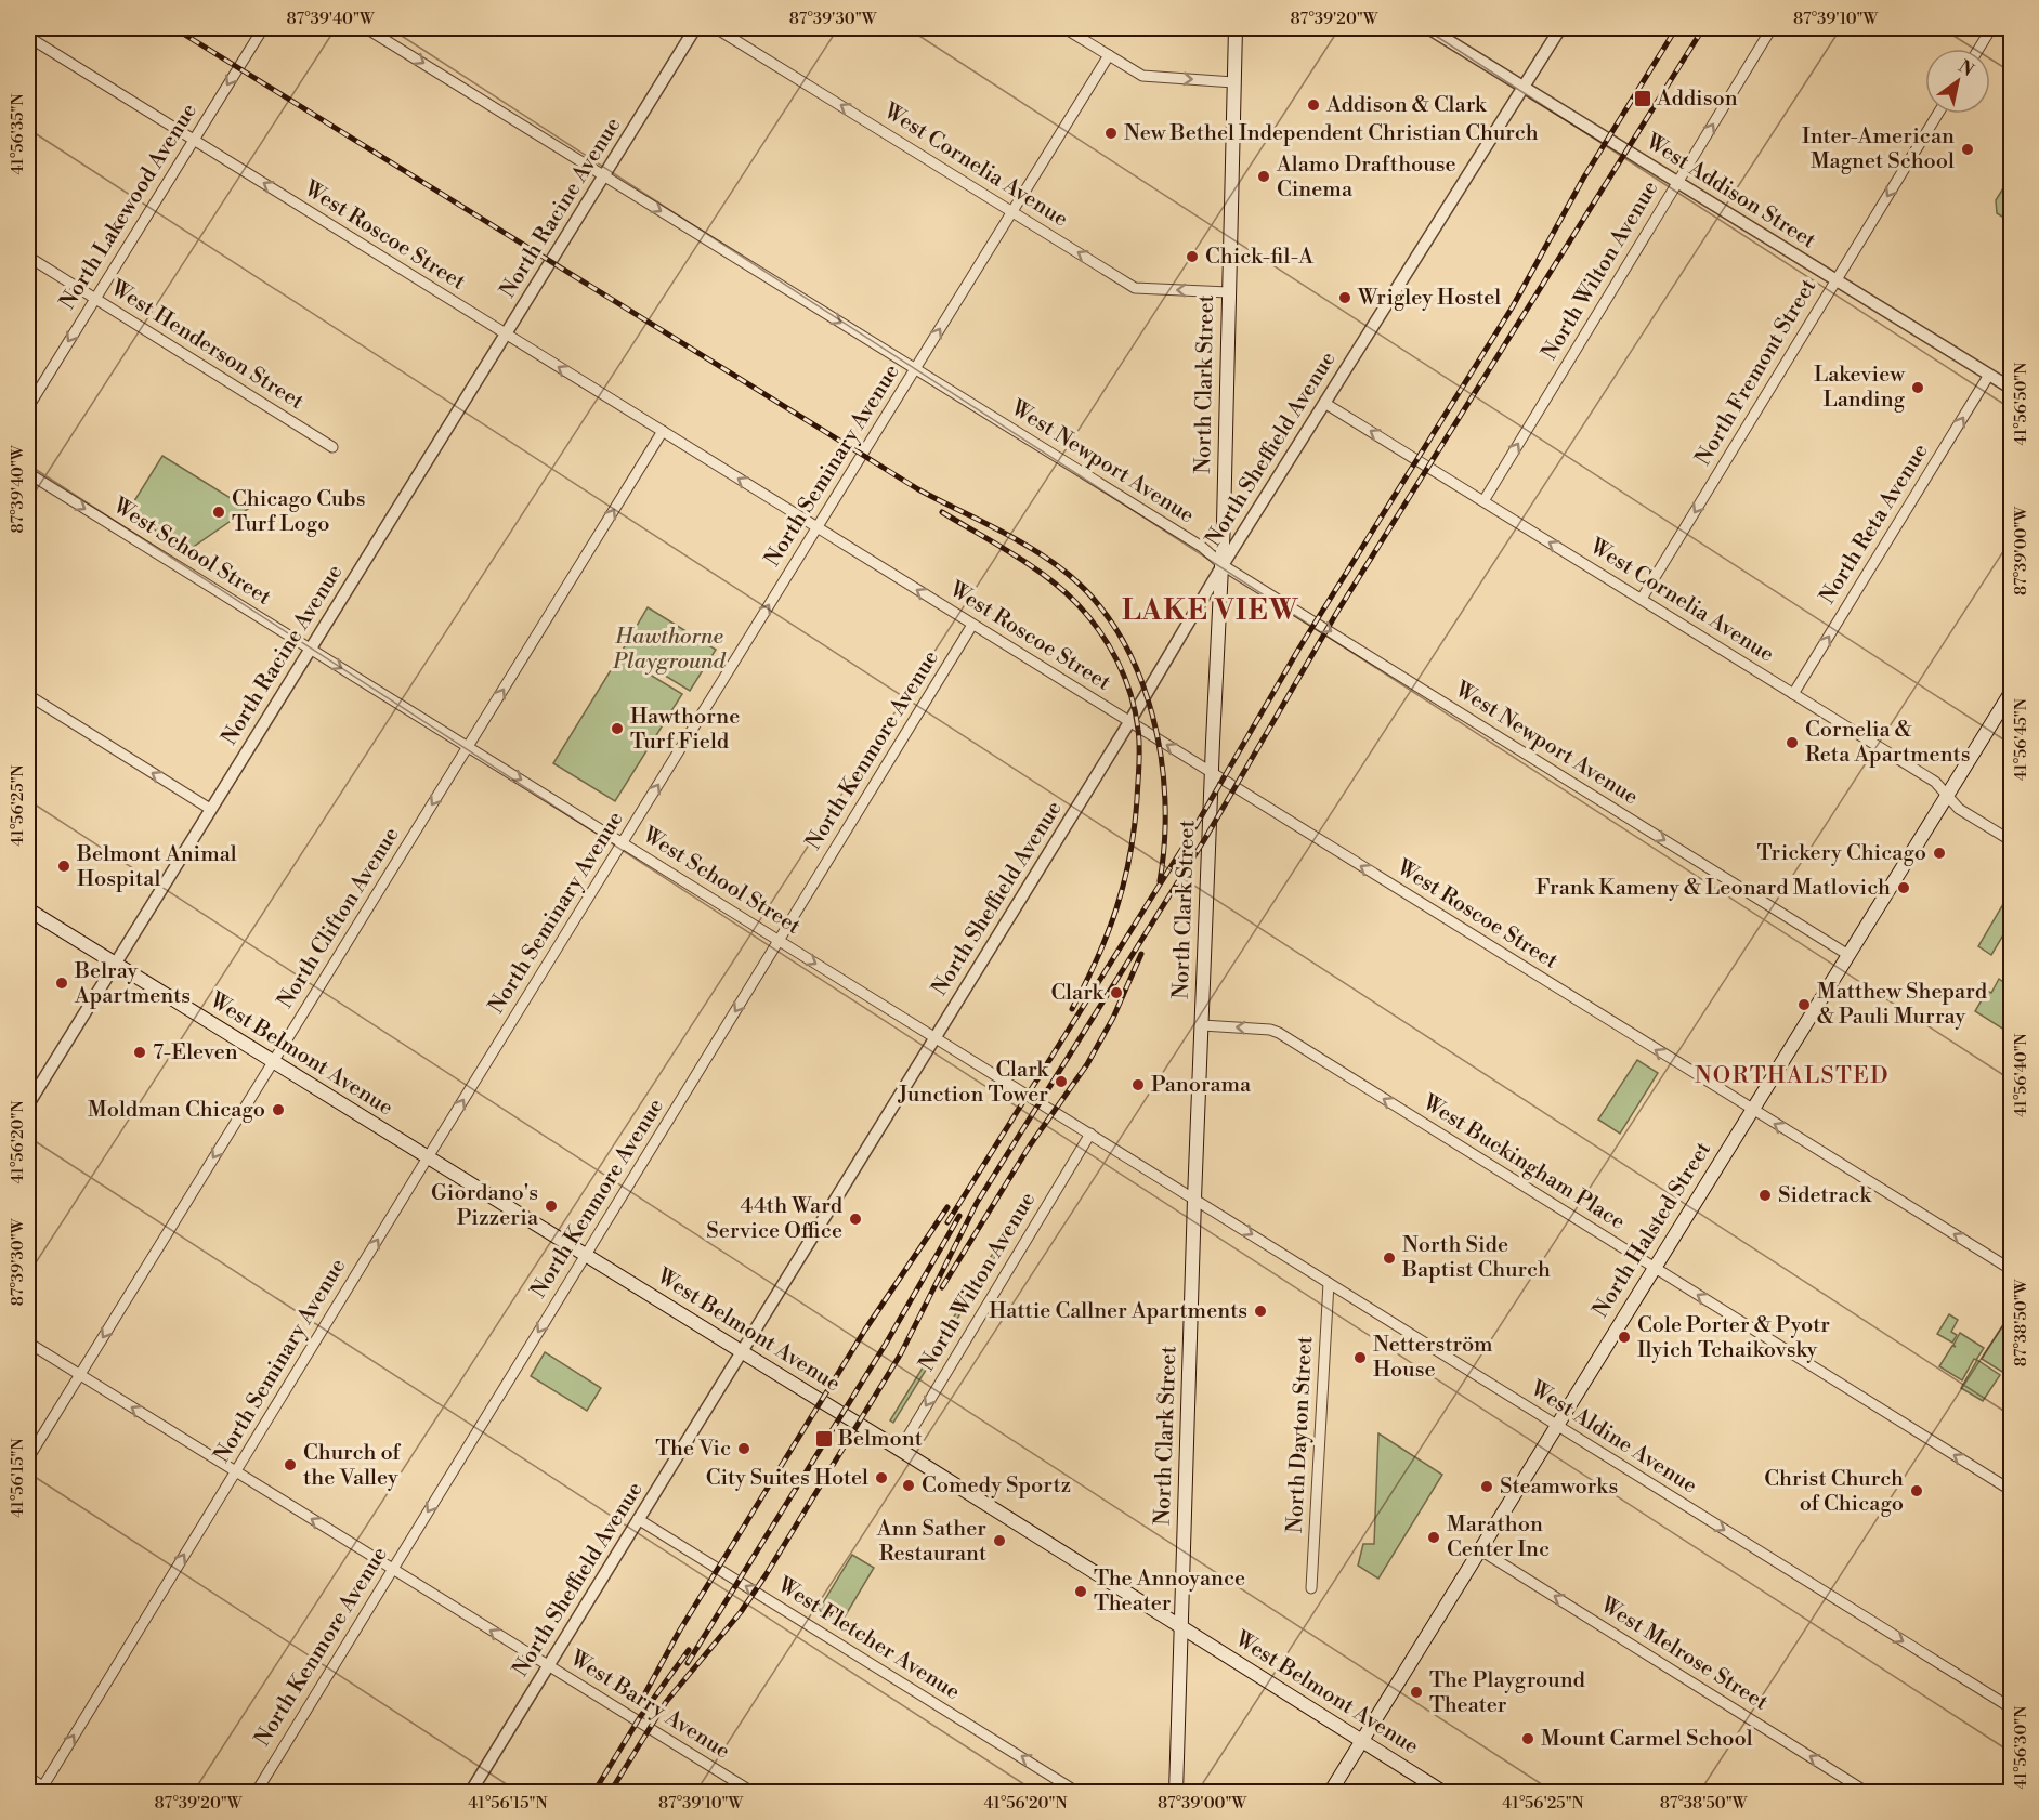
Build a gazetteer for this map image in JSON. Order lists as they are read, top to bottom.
{
  "streets": {
    "main road": ["North Clark Street", "West Belmont Avenue", "North Halsted Street"],
    "street": [
      "West Cornelia Avenue",
      "West Addison Street",
      "North Lakewood Avenue",
      "North Racine Avenue",
      "West Roscoe Street",
      "North Wilton Avenue",
      "West Henderson Street",
      "North Fremont Street",
      "North Sheffield Avenue",
      "West Newport Avenue",
      "North Seminary Avenue",
      "North Reta Avenue",
      "West School Street",
      "North Kenmore Avenue",
      "North Clifton Avenue",
      "West Buckingham Place",
      "North Dayton Street",
      "West Aldine Avenue",
      "West Fletcher Avenue",
      "West Melrose Street",
      "West Barry Avenue"
    ]
  },
  "crossings": [
    ["West Cornelia Avenue", "North Wilton Avenue"],
    ["West Cornelia Avenue", "North Fremont Street"],
    ["West Cornelia Avenue", "North Clark Street"],
    ["West Cornelia Avenue", "North Sheffield Avenue"],
    ["West Cornelia Avenue", "North Seminary Avenue"],
    ["West Cornelia Avenue", "North Reta Avenue"],
    ["West Cornelia Avenue", "North Halsted Street"],
    ["West Addison Street", "North Wilton Avenue"],
    ["West Addison Street", "North Fremont Street"],
    ["West Addison Street", "North Sheffield Avenue"],
    ["West Addison Street", "North Reta Avenue"],
    ["North Lakewood Avenue", "West Roscoe Street"],
    ["North Lakewood Avenue", "West Henderson Street"],
    ["North Racine Avenue", "West Roscoe Street"],
    ["North Racine Avenue", "West Newport Avenue"],
    ["North Racine Avenue", "West School Street"],
    ["North Racine Avenue", "West Belmont Avenue"],
    ["West Roscoe Street", "North Clark Street"],
    ["West Roscoe Street", "North Sheffield Avenue"],
    ["West Roscoe Street", "North Seminary Avenue"],
    ["West Roscoe Street", "North Kenmore Avenue"],
    ["West Roscoe Street", "North Clifton Avenue"],
    ["West Roscoe Street", "North Halsted Street"],
    ["North Wilton Avenue", "West School Street"],
    ["North Wilton Avenue", "West Belmont Avenue"],
    ["North Clark Street", "North Sheffield Avenue"],
    ["North Clark Street", "West Newport Avenue"],
    ["North Clark Street", "West School Street"],
    ["North Clark Street", "West Belmont Avenue"],
    ["North Clark Street", "West Buckingham Place"],
    ["North Clark Street", "West Aldine Avenue"],
    ["North Sheffield Avenue", "West Newport Avenue"],
    ["North Sheffield Avenue", "West School Street"],
    ["North Sheffield Avenue", "West Belmont Avenue"],
    ["North Sheffield Avenue", "West Fletcher Avenue"],
    ["North Sheffield Avenue", "West Barry Avenue"],
    ["West Newport Avenue", "North Seminary Avenue"],
    ["West Newport Avenue", "North Halsted Street"],
    ["North Seminary Avenue", "West School Street"],
    ["North Seminary Avenue", "West Belmont Avenue"],
    ["North Seminary Avenue", "West Barry Avenue"],
    ["West School Street", "North Kenmore Avenue"],
    ["West School Street", "North Clifton Avenue"],
    ["West School Street", "West Aldine Avenue"],
    ["North Kenmore Avenue", "West Belmont Avenue"],
    ["North Kenmore Avenue", "West Barry Avenue"],
    ["North Clifton Avenue", "West Belmont Avenue"],
    ["North Clifton Avenue", "West Barry Avenue"],
    ["West Belmont Avenue", "North Halsted Street"],
    ["West Buckingham Place", "North Halsted Street"],
    ["North Halsted Street", "West Aldine Avenue"],
    ["North Halsted Street", "West Melrose Street"],
    ["North Dayton Street", "West Aldine Avenue"]
  ],
  "one_way": [
    "West Cornelia Avenue",
    "North Lakewood Avenue",
    "West Roscoe Street",
    "North Fremont Street",
    "West Newport Avenue",
    "North Seminary Avenue",
    "North Reta Avenue",
    "West School Street",
    "North Kenmore Avenue",
    "West Buckingham Place",
    "West Aldine Avenue",
    "West Fletcher Avenue",
    "West Melrose Street",
    "West Barry Avenue"
  ],
  "districts": ["LAKE VIEW", "NORTHALSTED"],
  "parks": ["Hawthorne Playground"],
  "places": {
    "transit": ["Addison", "Belmont"],
    "other": [
      "Addison & Clark",
      "New Bethel Independent Christian Church",
      "Inter-American Magnet School",
      "Alamo Drafthouse Cinema",
      "Chick-fil-A",
      "Wrigley Hostel",
      "Lakeview Landing",
      "Chicago Cubs Turf Logo",
      "Hawthorne Turf Field",
      "Cornelia & Reta Apartments",
      "Trickery Chicago",
      "Belmont Animal Hospital",
      "Frank Kameny & Leonard Matlovich",
      "Belray Apartments",
      "Clark",
      "Matthew Shepard & Pauli Murray",
      "7-Eleven",
      "Clark Junction Tower",
      "Panorama",
      "Moldman Chicago",
      "Sidetrack",
      "Giordano's Pizzeria",
      "44th Ward Service Office",
      "North Side Baptist Church",
      "Hattie Callner Apartments",
      "Cole Porter & Pyotr Ilyich Tchaikovsky",
      "Netterström House",
      "The Vic",
      "Church of the Valley",
      "City Suites Hotel",
      "Comedy Sportz",
      "Steamworks",
      "Christ Church of Chicago",
      "Marathon Center Inc",
      "Ann Sather Restaurant",
      "The Annoyance Theater",
      "The Playground Theater",
      "Mount Carmel School"
    ]
  },
  "north": "top right",
  "coordinates": [
    "87°39'40\"W",
    "87°39'30\"W",
    "87°39'20\"W",
    "87°39'10\"W",
    "41°56'35\"N",
    "41°56'50\"N",
    "87°39'00\"W",
    "41°56'45\"N",
    "41°56'25\"N",
    "41°56'40\"N",
    "41°56'20\"N",
    "87°38'50\"W",
    "41°56'15\"N",
    "41°56'30\"N"
  ]
}
